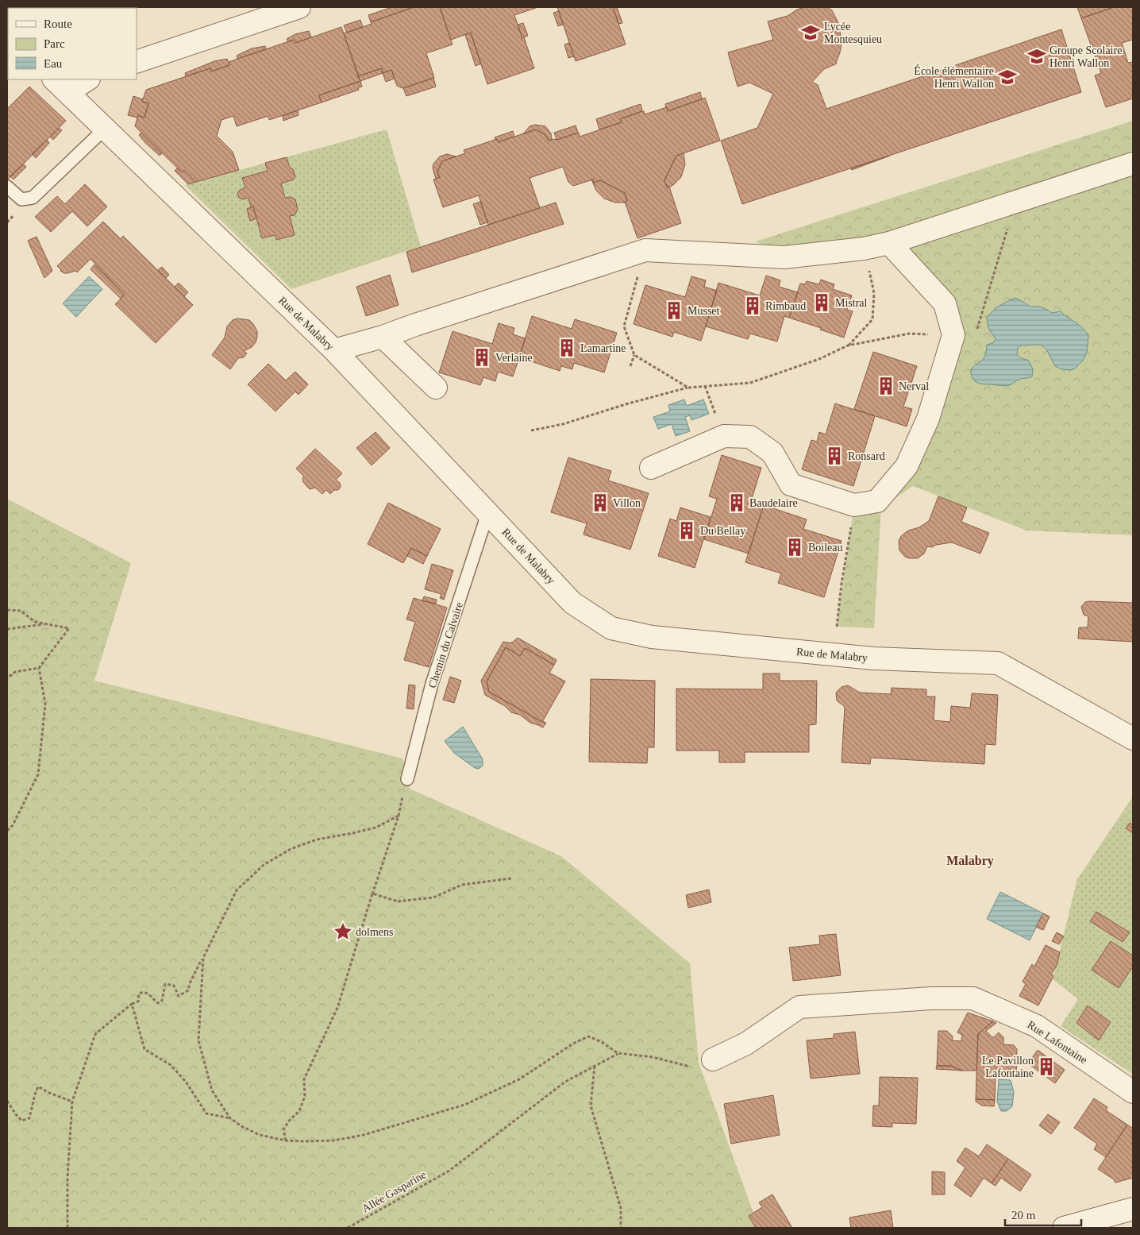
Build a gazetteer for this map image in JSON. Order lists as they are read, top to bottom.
{
  "streets": {
    "street": ["Rue de Malabry", "Rue Lafontaine"],
    "lane": ["Chemin du Calvaire"],
    "path": ["Allée Gasparine"]
  },
  "crossings": [
    ["Rue de Malabry", "Chemin du Calvaire"]
  ],
  "districts": ["Malabry"],
  "places": {
    "school or university": ["Lycée Montesquieu", "Groupe Scolaire Henri Wallon", "École élémentaire Henri Wallon"],
    "building": [
      "Mistral",
      "Rimbaud",
      "Musset",
      "Lamartine",
      "Verlaine",
      "Nerval",
      "Ronsard",
      "Villon",
      "Baudelaire",
      "Du Bellay",
      "Boileau",
      "Le Pavillon Lafontaine"
    ],
    "place": ["dolmens"]
  },
  "legend": ["Route", "Parc", "Eau"],
  "scale_bar": "20 m"
}
